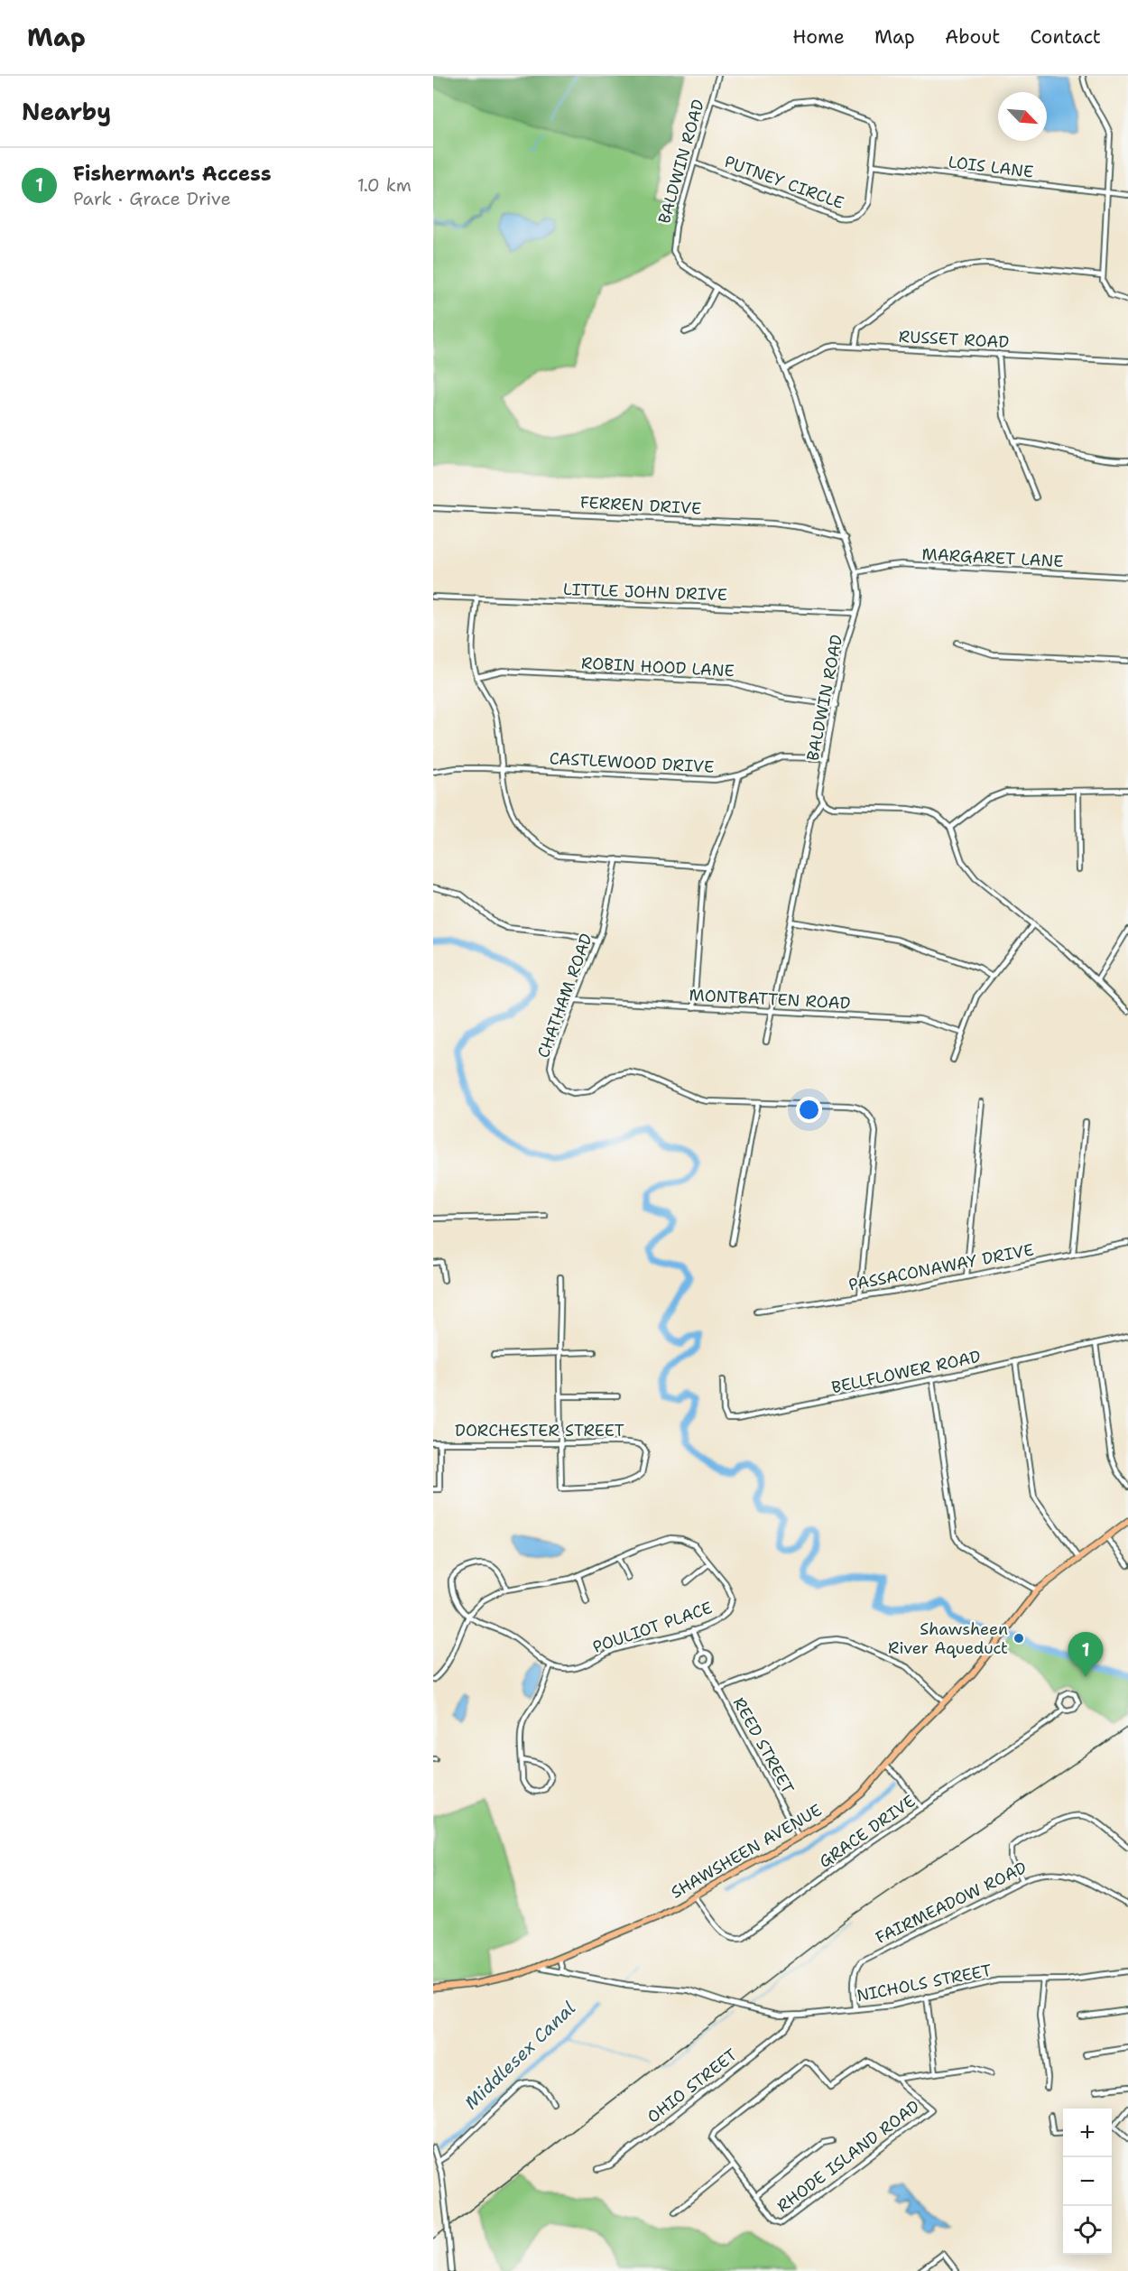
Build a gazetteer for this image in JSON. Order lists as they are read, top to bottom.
{
  "streets": {
    "main road": ["SHAWSHEEN AVENUE"],
    "street": [
      "BALDWIN ROAD",
      "LOIS LANE",
      "PUTNEY CIRCLE",
      "RUSSET ROAD",
      "FERREN DRIVE",
      "MARGARET LANE",
      "LITTLE JOHN DRIVE",
      "ROBIN HOOD LANE",
      "CASTLEWOOD DRIVE",
      "CHATHAM ROAD",
      "MONTBATTEN ROAD",
      "PASSACONAWAY DRIVE",
      "BELLFLOWER ROAD",
      "DORCHESTER STREET",
      "POULIOT PLACE",
      "REED STREET",
      "GRACE DRIVE",
      "FAIRMEADOW ROAD",
      "NICHOLS STREET",
      "OHIO STREET",
      "RHODE ISLAND ROAD"
    ]
  },
  "crossings": [
    ["BALDWIN ROAD", "PUTNEY CIRCLE"],
    ["BALDWIN ROAD", "RUSSET ROAD"],
    ["BALDWIN ROAD", "FERREN DRIVE"],
    ["BALDWIN ROAD", "MARGARET LANE"],
    ["BALDWIN ROAD", "LITTLE JOHN DRIVE"],
    ["BALDWIN ROAD", "ROBIN HOOD LANE"],
    ["BALDWIN ROAD", "CASTLEWOOD DRIVE"],
    ["LOIS LANE", "PUTNEY CIRCLE"],
    ["CHATHAM ROAD", "MONTBATTEN ROAD"],
    ["CHATHAM ROAD", "PASSACONAWAY DRIVE"],
    ["POULIOT PLACE", "REED STREET"],
    ["REED STREET", "SHAWSHEEN AVENUE"],
    ["GRACE DRIVE", "SHAWSHEEN AVENUE"],
    ["SHAWSHEEN AVENUE", "NICHOLS STREET"],
    ["FAIRMEADOW ROAD", "NICHOLS STREET"],
    ["NICHOLS STREET", "OHIO STREET"]
  ],
  "water": ["Middlesex Canal"],
  "places": ["Shawsheen River Aqueduct"],
  "north": "bottom right",
  "page": {
    "header": "Map",
    "nav": [
      "Home",
      "Map",
      "About",
      "Contact"
    ],
    "heading": "Nearby",
    "list": [
      {
        "mark": "1",
        "name": "Fisherman's Access",
        "note": "Park · Grace Drive",
        "value": "1.0 km"
      }
    ],
    "pins": "1",
    "map_buttons": ["+", "−"]
  }
}
